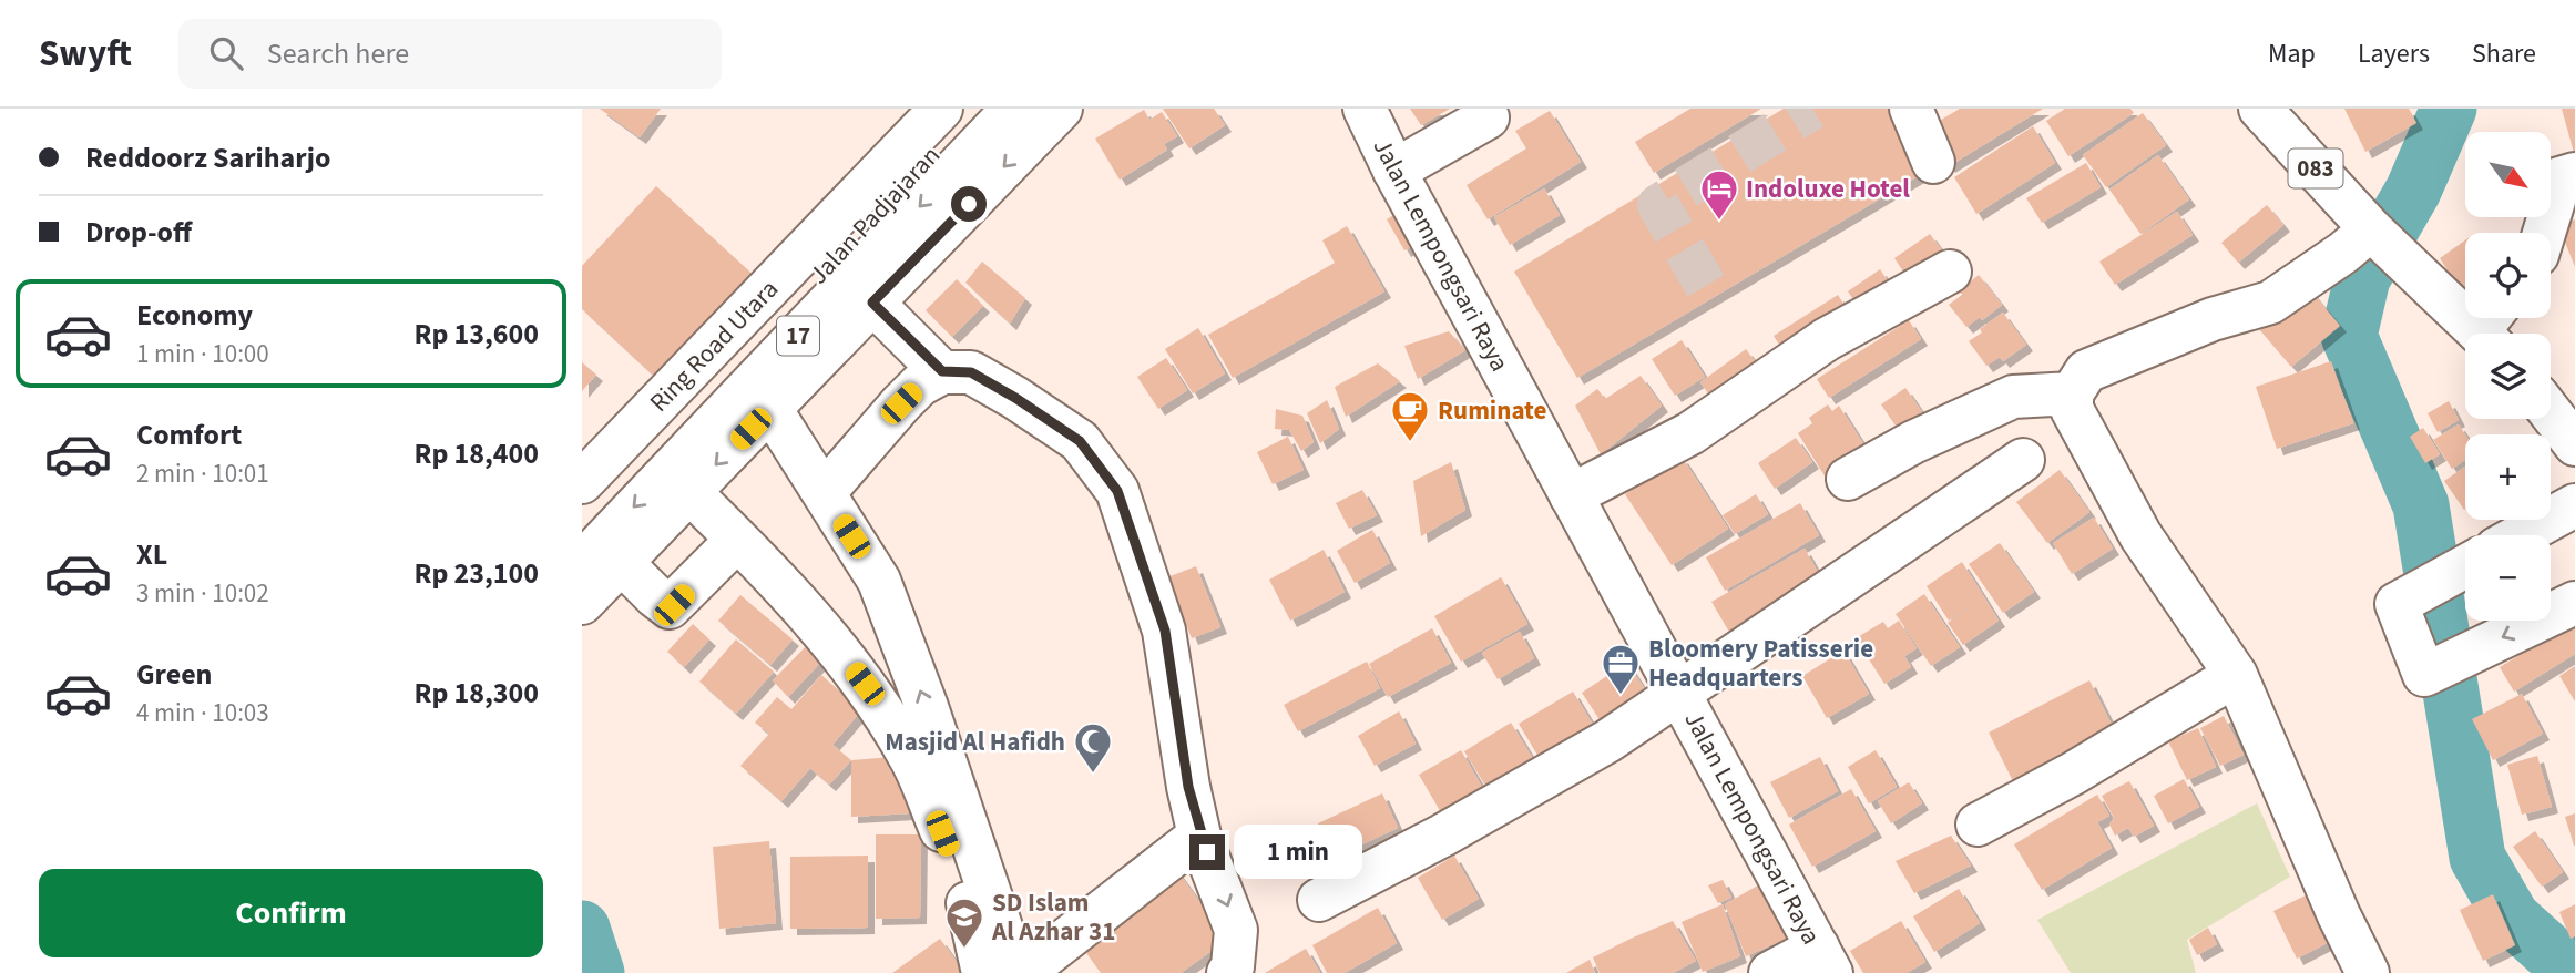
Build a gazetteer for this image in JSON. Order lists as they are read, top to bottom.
{
  "streets": {
    "main road": [
      "083",
      "Jalan Padjajaran",
      "Jalan Lempongsari Raya",
      "17",
      "Ring Road Utara"
    ]
  },
  "places": {
    "hotel": ["Indoluxe Hotel"],
    "cafe": ["Ruminate"],
    "office": ["Bloomery Patisserie Headquarters"],
    "mosque": ["Masjid Al Hafidh"],
    "school or university": ["SD Islam Al Azhar 31"]
  },
  "north": "bottom right",
  "page": {
    "header": "Swyft",
    "search": "Search here",
    "nav": ["Map", "Layers", "Share"],
    "banner": ["Reddoorz Sariharjo", "Drop-off"],
    "map_buttons": ["+", "−"],
    "list": [
      {
        "name": "Economy",
        "note": "1 min · 10:00",
        "value": "Rp 13,600"
      },
      {
        "name": "Comfort",
        "note": "2 min · 10:01",
        "value": "Rp 18,400"
      },
      {
        "name": "XL",
        "note": "3 min · 10:02",
        "value": "Rp 23,100"
      },
      {
        "name": "Green",
        "note": "4 min · 10:03",
        "value": "Rp 18,300"
      }
    ],
    "bubble": "1 min",
    "buttons": "Confirm"
  }
}
